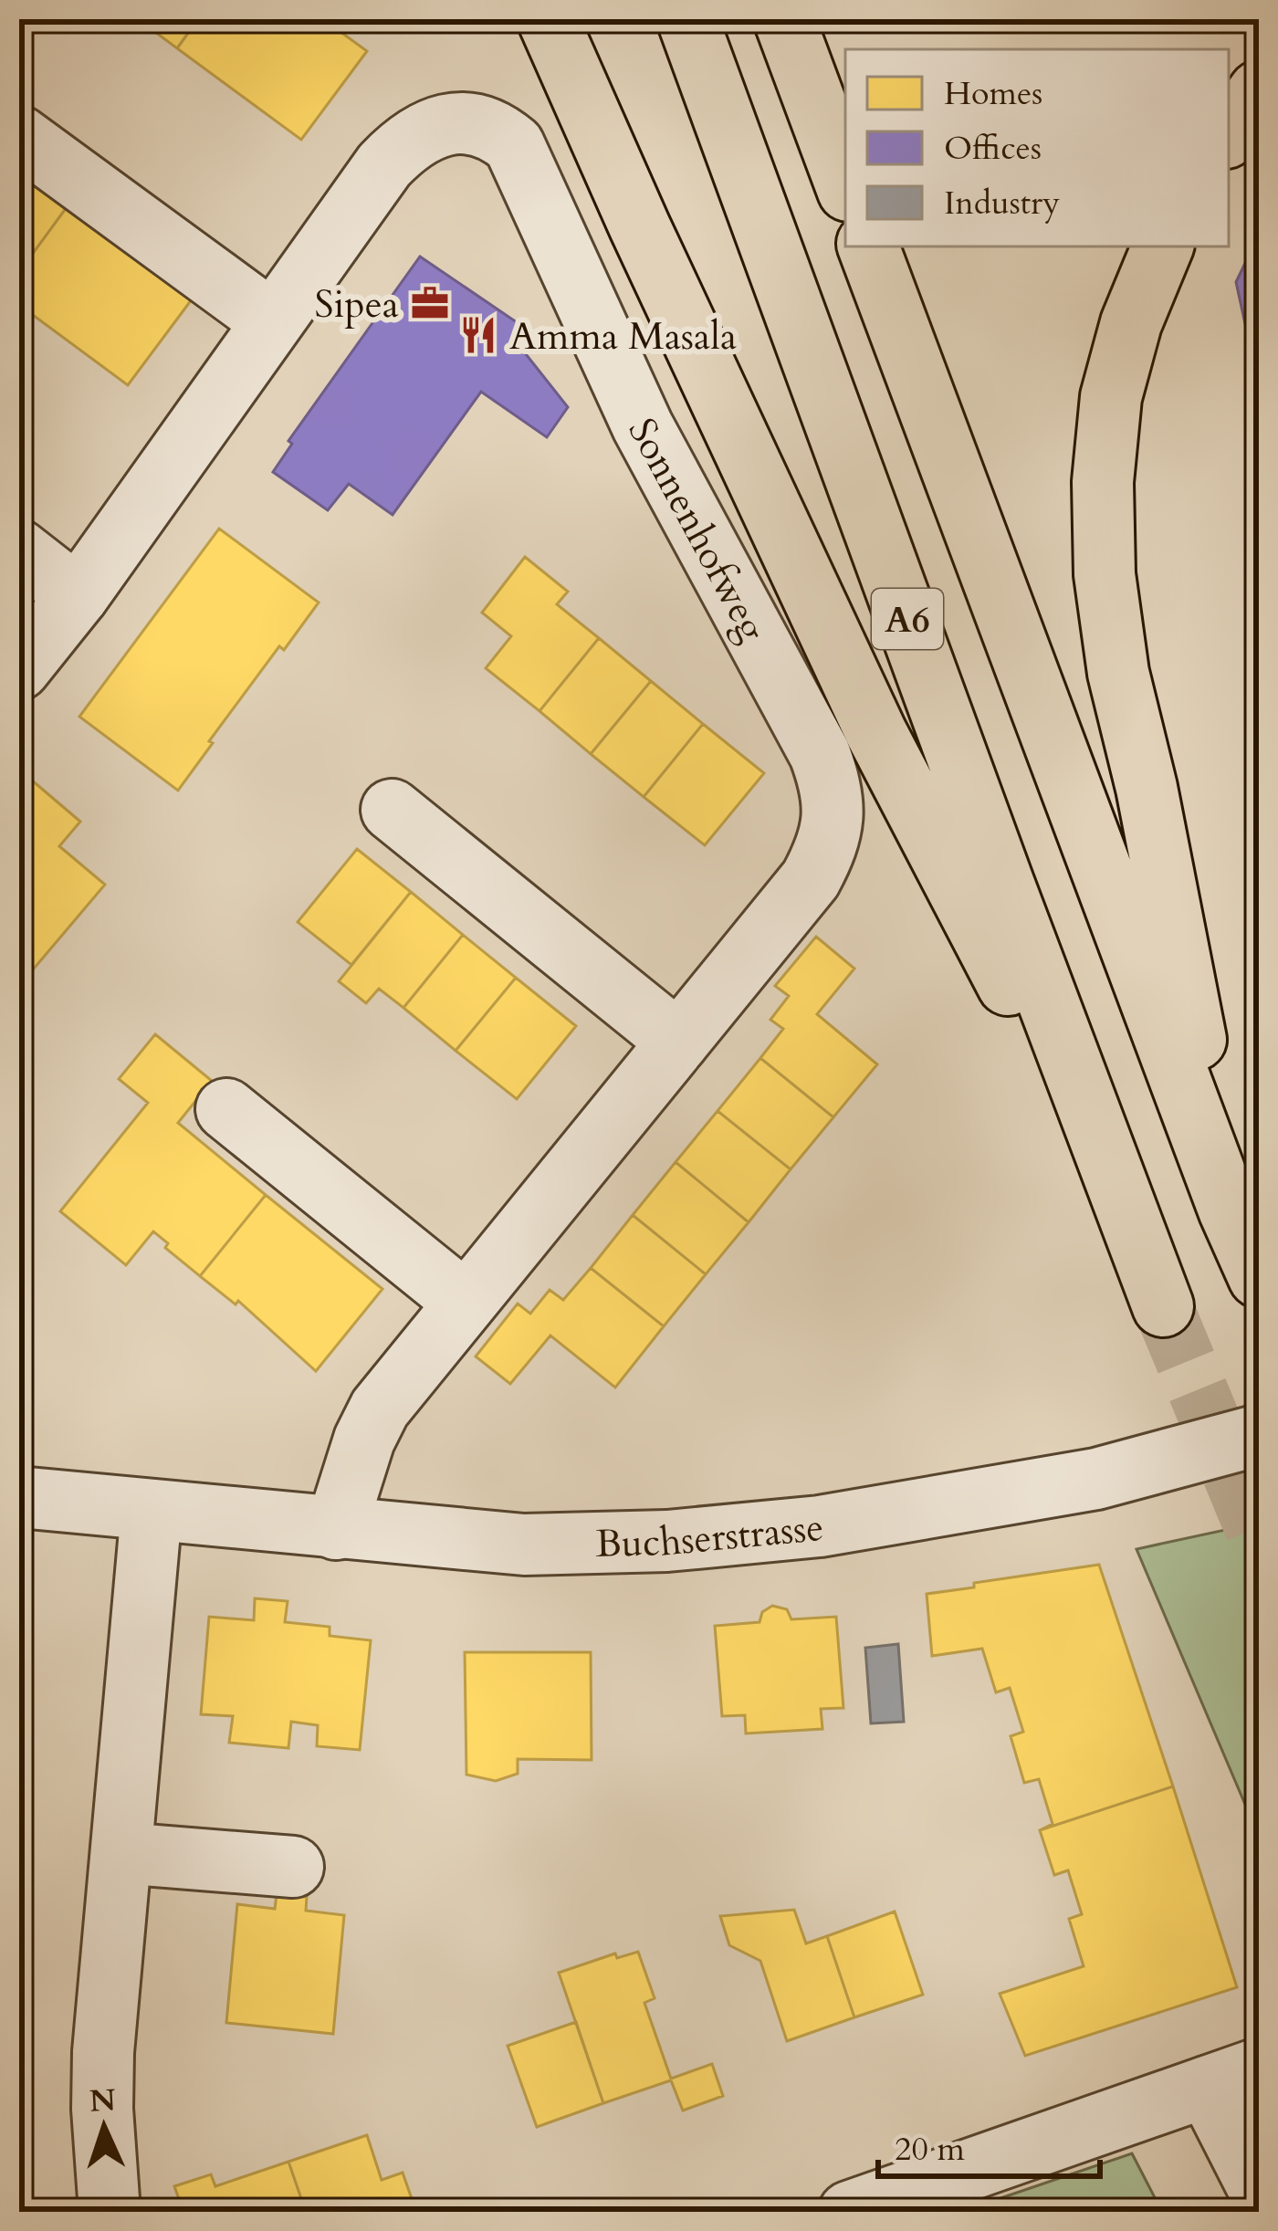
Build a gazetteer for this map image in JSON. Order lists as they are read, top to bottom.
{
  "streets": {
    "highway": ["A6"],
    "street": ["Sonnenhofweg", "Buchserstrasse"]
  },
  "crossings": [
    ["Sonnenhofweg", "Buchserstrasse"]
  ],
  "places": {
    "office": ["Sipea"],
    "restaurant": ["Amma Masala"]
  },
  "legend": ["Homes", "Offices", "Industry"],
  "scale_bar": "20 m",
  "north": "top"
}
